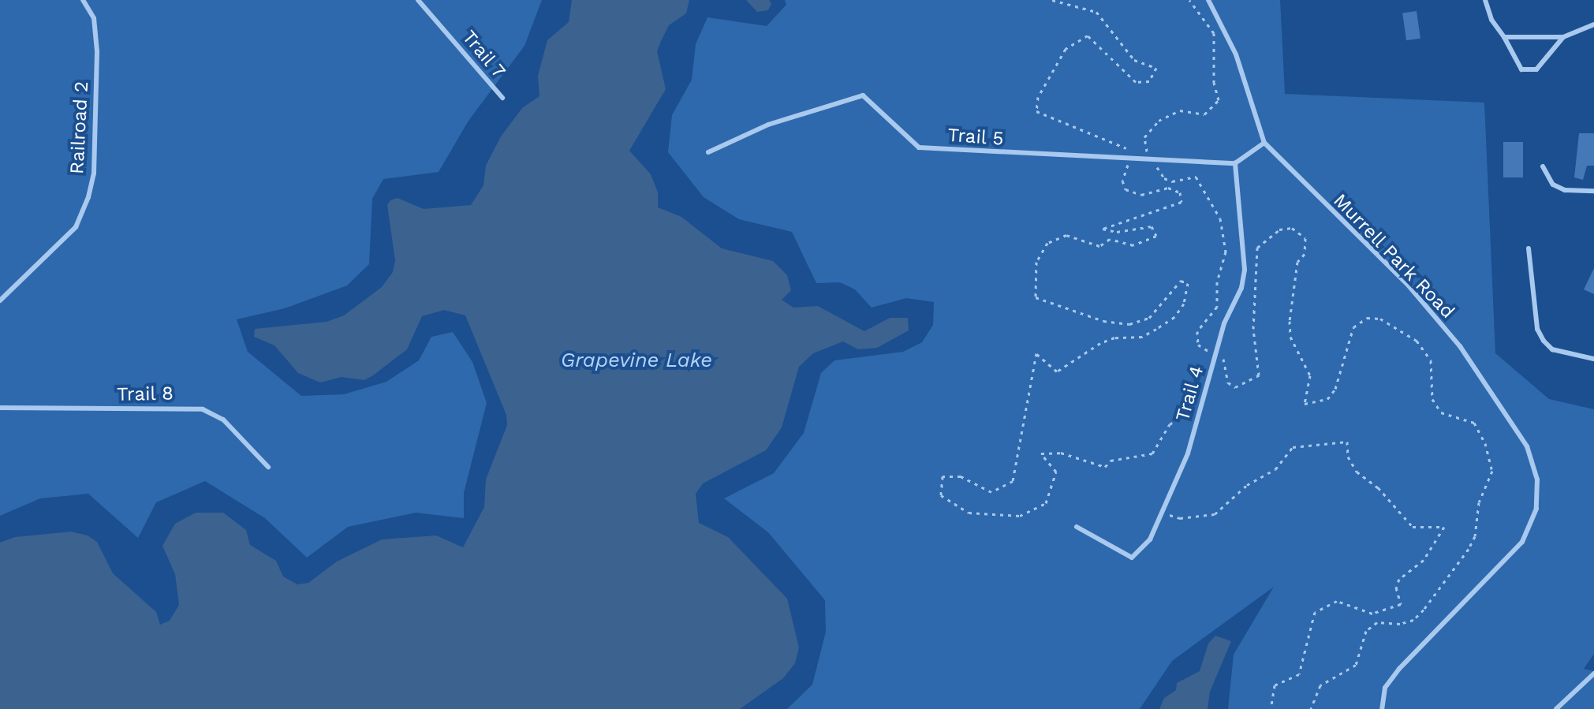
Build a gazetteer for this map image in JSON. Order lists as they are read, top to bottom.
{
  "streets": {
    "lane": [
      "Trail 7",
      "Railroad 2",
      "Trail 5",
      "Murrell Park Road",
      "Trail 4",
      "Trail 8"
    ]
  },
  "crossings": [
    ["Trail 5", "Trail 4"]
  ],
  "water": ["Grapevine Lake"]
}
